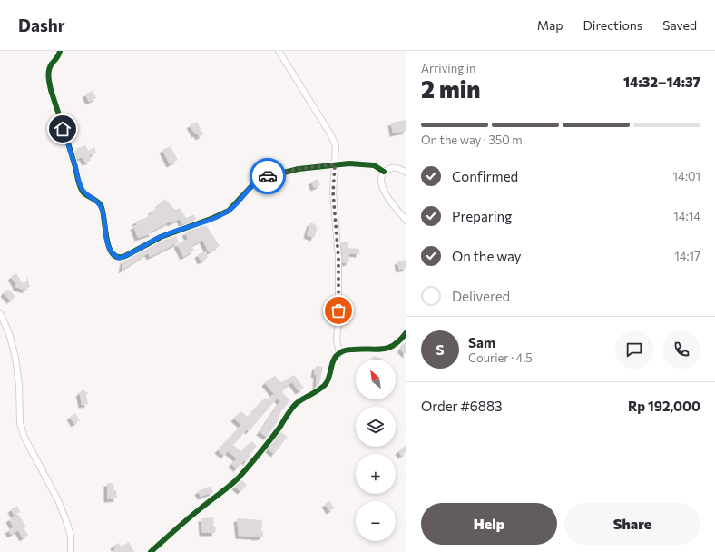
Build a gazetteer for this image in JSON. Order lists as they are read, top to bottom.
{
  "north": "top left",
  "page": {
    "header": "Dashr",
    "nav": ["Map", "Directions", "Saved"],
    "heading": ["2 min", "Arriving in", "14:32–14:37"],
    "panel": [
      "Sam",
      "Courier · 4.5",
      "Order #6883",
      "Rp 192,000"
    ],
    "bar": "On the way · 350 m",
    "list": [
      ["Confirmed", "14:01"],
      ["Preparing", "14:14"],
      ["On the way", "14:17"],
      "Delivered"
    ],
    "round": "S",
    "map_buttons": ["+", "−"],
    "buttons": ["Help", "Share"]
  }
}
